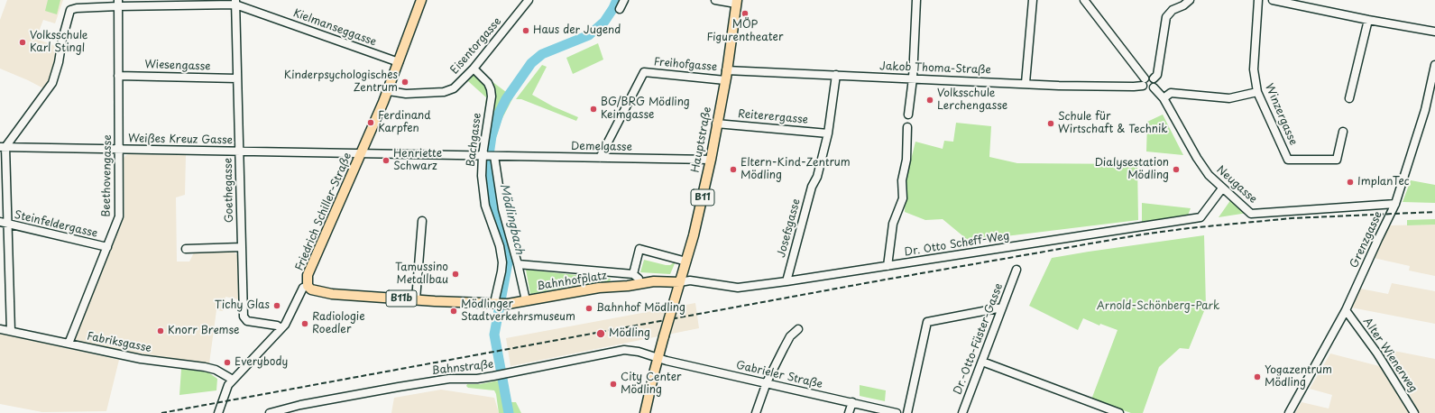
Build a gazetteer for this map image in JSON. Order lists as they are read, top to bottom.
{
  "streets": {
    "main road": [
      "Hauptstraße",
      "B11",
      "Friedrich Schiller-Straße",
      "Bahnhofplatz",
      "B11b"
    ],
    "street": [
      "Kielmanseggasse",
      "Eisentorgasse",
      "Freihofgasse",
      "Wiesengasse",
      "Jakob Thoma-Straße",
      "Winzergasse",
      "Reiterergasse",
      "Weißes Kreuz Gasse",
      "Bachgasse",
      "Demelgasse",
      "Beethovengasse",
      "Neugasse",
      "Goethegasse",
      "Steinfeldergasse",
      "Josefsgasse",
      "Grenzgasse",
      "Dr. Otto Scheff-Weg",
      "Dr.-Otto-Füster-Gasse",
      "Fabriksgasse",
      "Alter Wienerweg",
      "Bahnstraße",
      "Gabrieler Straße"
    ]
  },
  "crossings": [
    ["Kielmanseggasse", "Weißes Kreuz Gasse"],
    ["Kielmanseggasse", "Beethovengasse"],
    ["Kielmanseggasse", "Goethegasse"],
    ["Kielmanseggasse", "Friedrich Schiller-Straße"],
    ["Eisentorgasse", "Bachgasse"],
    ["Eisentorgasse", "Friedrich Schiller-Straße"],
    ["Freihofgasse", "Hauptstraße"],
    ["Freihofgasse", "Demelgasse"],
    ["Wiesengasse", "Beethovengasse"],
    ["Wiesengasse", "Goethegasse"],
    ["Jakob Thoma-Straße", "Hauptstraße"],
    ["Jakob Thoma-Straße", "Neugasse"],
    ["Jakob Thoma-Straße", "Josefsgasse"],
    ["Reiterergasse", "Hauptstraße"],
    ["Reiterergasse", "Josefsgasse"],
    ["Weißes Kreuz Gasse", "Demelgasse"],
    ["Weißes Kreuz Gasse", "Beethovengasse"],
    ["Weißes Kreuz Gasse", "Goethegasse"],
    ["Weißes Kreuz Gasse", "Friedrich Schiller-Straße"],
    ["Bachgasse", "Demelgasse"],
    ["Bachgasse", "Bahnhofplatz"],
    ["Bachgasse", "B11b"],
    ["Hauptstraße", "Demelgasse"],
    ["Hauptstraße", "B11"],
    ["Hauptstraße", "Dr. Otto Scheff-Weg"],
    ["Hauptstraße", "Bahnhofplatz"],
    ["Demelgasse", "Friedrich Schiller-Straße"],
    ["Beethovengasse", "Steinfeldergasse"],
    ["Beethovengasse", "Fabriksgasse"],
    ["Neugasse", "Grenzgasse"],
    ["Neugasse", "Dr. Otto Scheff-Weg"],
    ["Goethegasse", "Friedrich Schiller-Straße"],
    ["B11", "Dr. Otto Scheff-Weg"],
    ["B11", "Bahnhofplatz"],
    ["B11", "Bahnstraße"],
    ["B11", "Gabrieler Straße"],
    ["Friedrich Schiller-Straße", "B11b"],
    ["Friedrich Schiller-Straße", "Fabriksgasse"],
    ["Josefsgasse", "Dr. Otto Scheff-Weg"],
    ["Grenzgasse", "Alter Wienerweg"],
    ["Dr. Otto Scheff-Weg", "Bahnhofplatz"],
    ["Bahnhofplatz", "B11b"],
    ["Bahnstraße", "Gabrieler Straße"]
  ],
  "water": ["Mödlingbach"],
  "parks": ["Arnold-Schönberg-Park"],
  "places": [
    "MÖP Figurentheater",
    "Haus der Jugend",
    "Volksschule Karl Stingl",
    "Kinderpsychologisches Zentrum",
    "Volksschule Lerchengasse",
    "BG/BRG Mödling Keimgasse",
    "Ferdinand Karpfen",
    "Schule für Wirtschaft & Technik",
    "Henriette Schwarz",
    "Eltern-Kind-Zentrum Mödling",
    "Dialysestation Mödling",
    "ImplanTec",
    "Tamussino Metallbau",
    "Tichy Glas",
    "Bahnhof Mödling",
    "Mödlinger Stadtverkehrsmuseum",
    "Radiologie Roedler",
    "Knorr Bremse",
    "Mödling",
    "Everybody",
    "Yogazentrum Mödling",
    "City Center Mödling"
  ]
}
